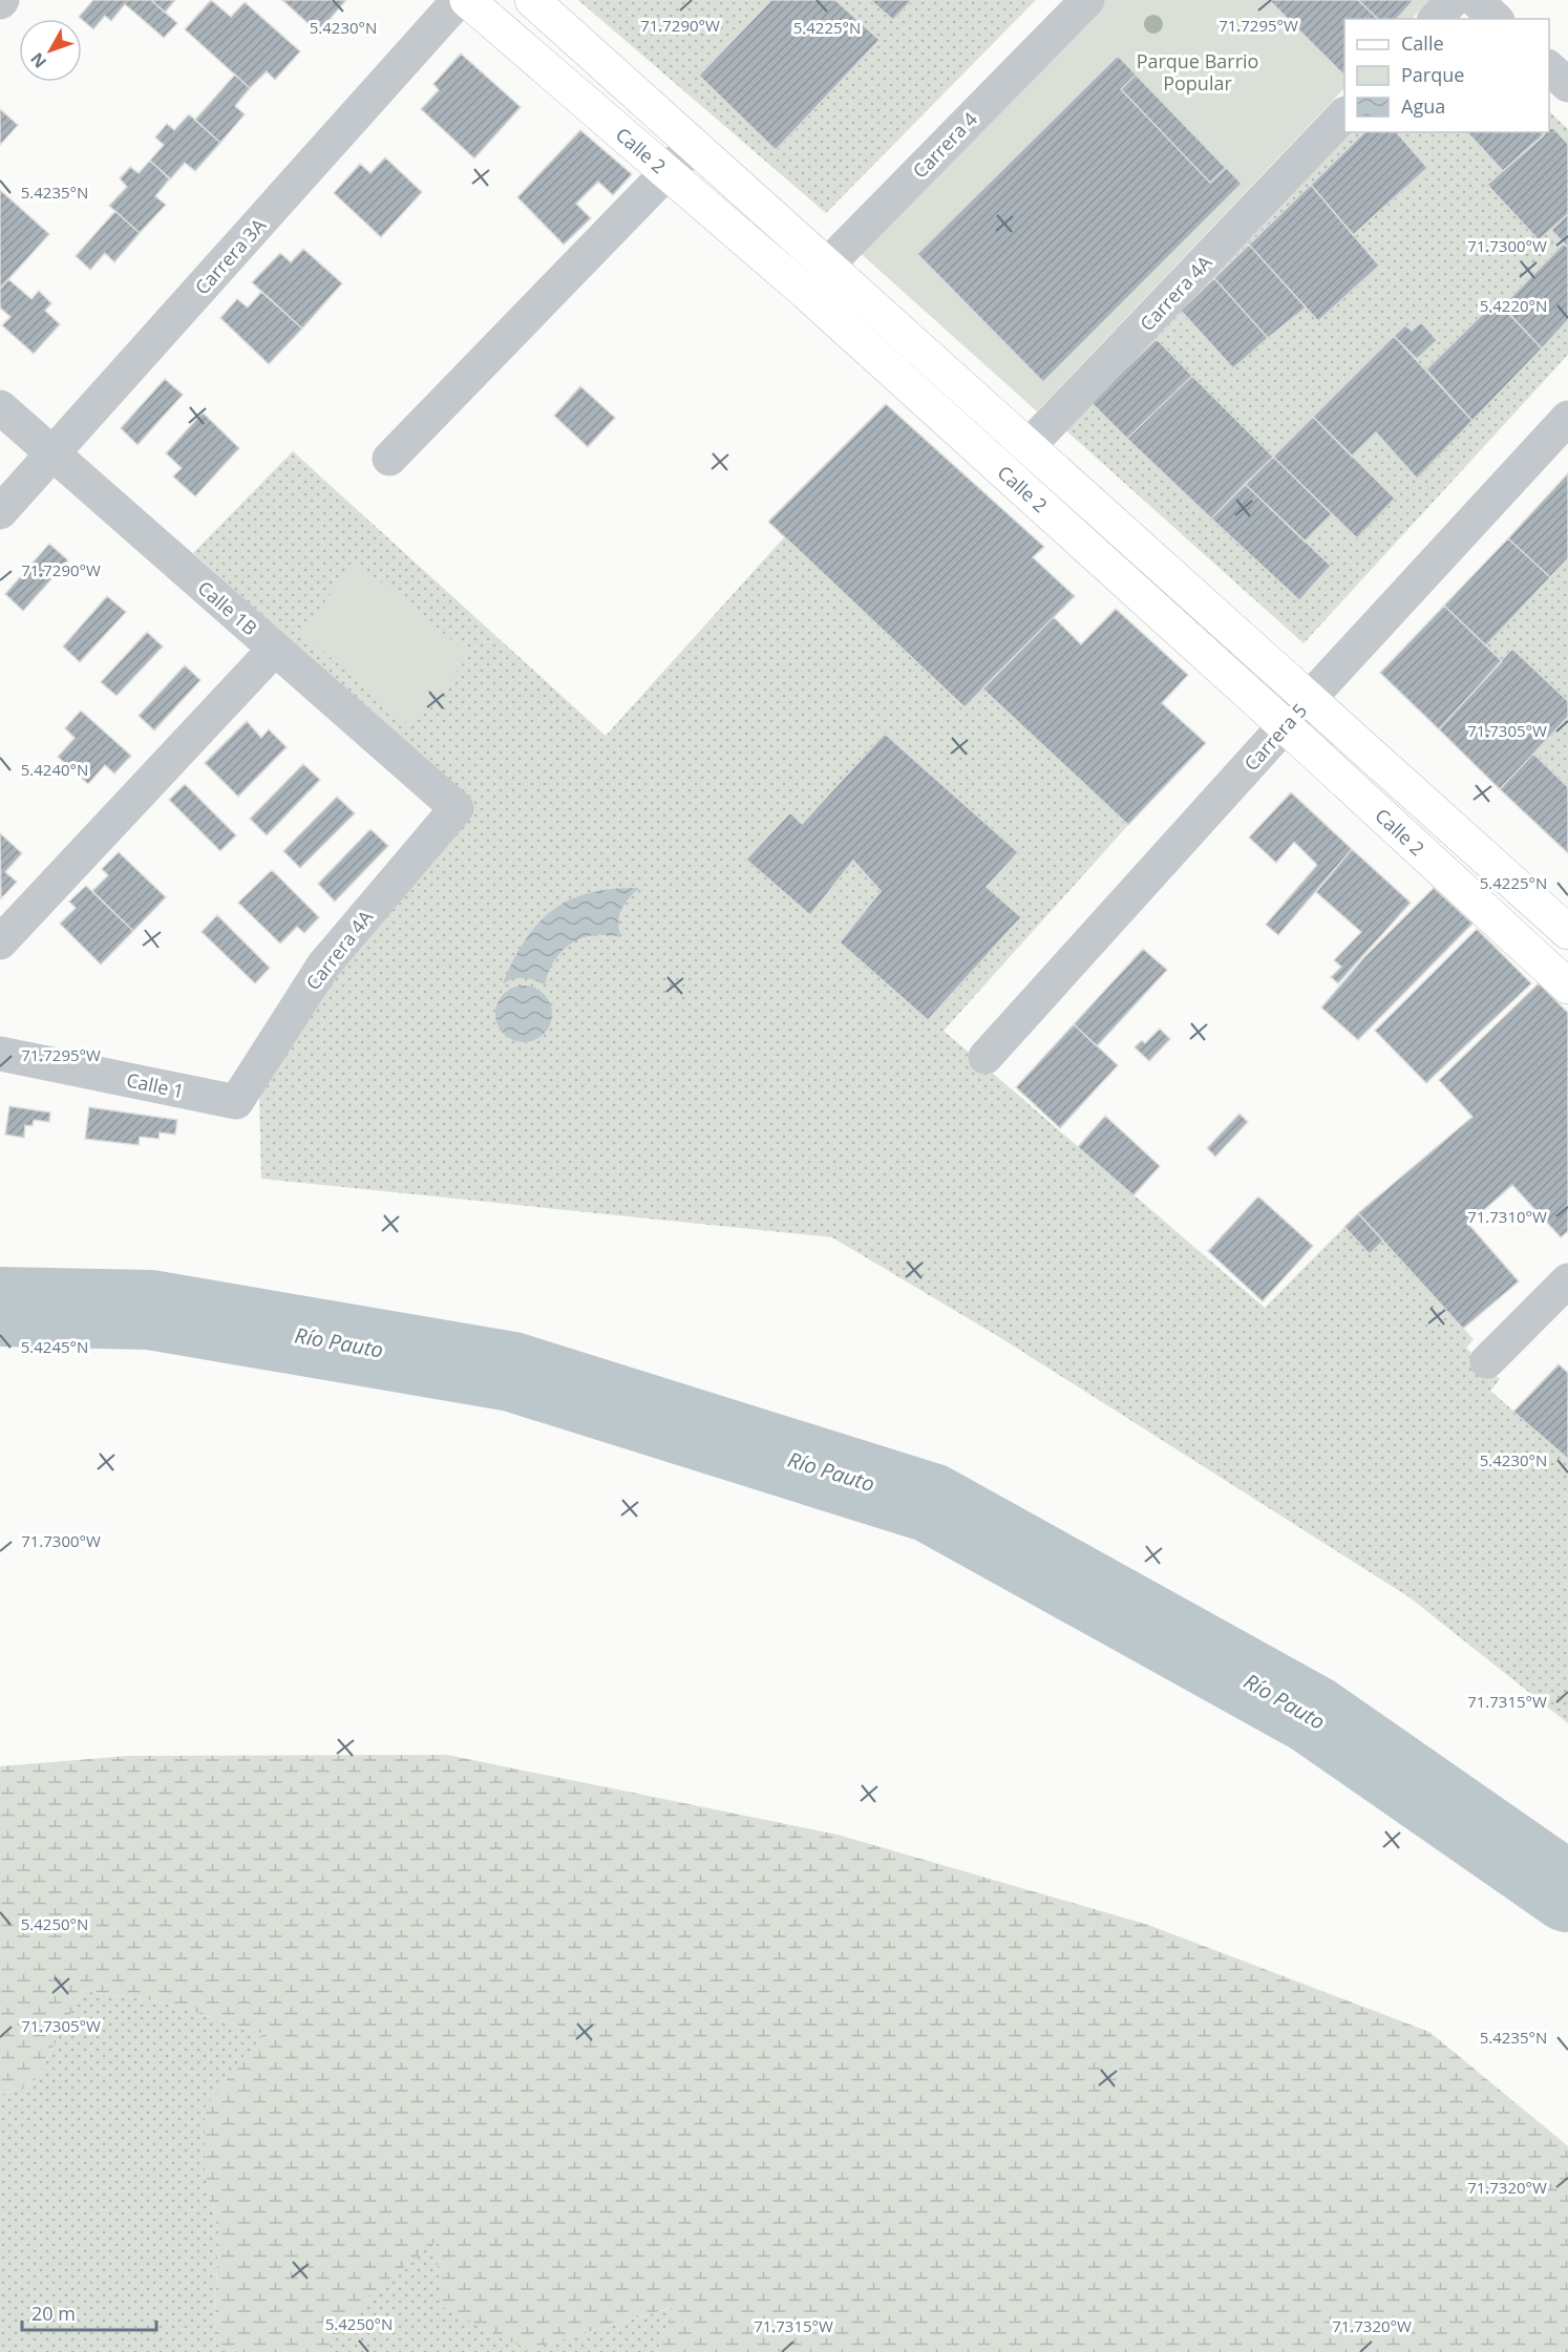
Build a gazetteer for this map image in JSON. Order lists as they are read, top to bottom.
{
  "streets": {
    "street": [
      "Carrera 4",
      "Calle 2",
      "Carrera 3A",
      "Carrera 4A",
      "Calle 1B",
      "Carrera 5",
      "Calle 1"
    ]
  },
  "crossings": [
    ["Carrera 4", "Calle 2"],
    ["Calle 2", "Carrera 4A"],
    ["Calle 2", "Carrera 5"],
    ["Carrera 3A", "Calle 1B"],
    ["Carrera 4A", "Calle 1B"],
    ["Carrera 4A", "Calle 1"]
  ],
  "water": ["Río Pauto"],
  "parks": ["Parque Barrio Popular"],
  "legend": ["Calle", "Parque", "Agua"],
  "scale_bar": "20 m",
  "north": "bottom left",
  "coordinates": [
    "71.7290°W",
    "71.7295°W",
    "5.4225°N",
    "5.4230°N",
    "5.4235°N",
    "71.7300°W",
    "5.4220°N",
    "71.7305°W",
    "5.4240°N",
    "71.7310°W",
    "5.4245°N",
    "71.7315°W",
    "5.4250°N",
    "71.7320°W"
  ]
}
